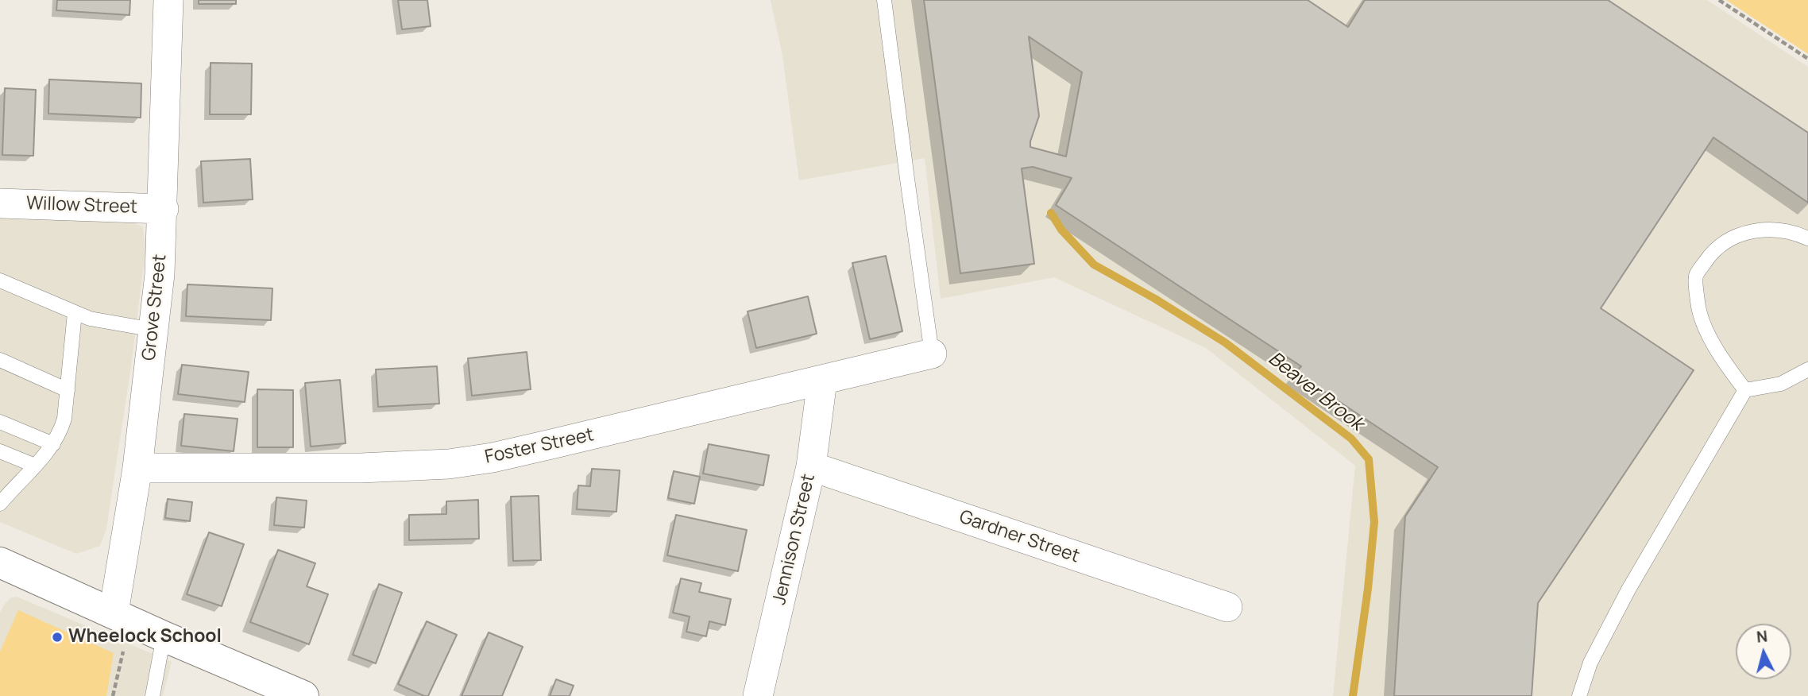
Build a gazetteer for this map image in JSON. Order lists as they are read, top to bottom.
{
  "streets": {
    "street": [
      "Willow Street",
      "Grove Street",
      "Foster Street",
      "Gardner Street",
      "Jennison Street"
    ]
  },
  "crossings": [
    ["Willow Street", "Grove Street"],
    ["Grove Street", "Foster Street"],
    ["Foster Street", "Jennison Street"],
    ["Gardner Street", "Jennison Street"]
  ],
  "water": ["Beaver Brook"],
  "places": ["Wheelock School"],
  "north": "top"
}
